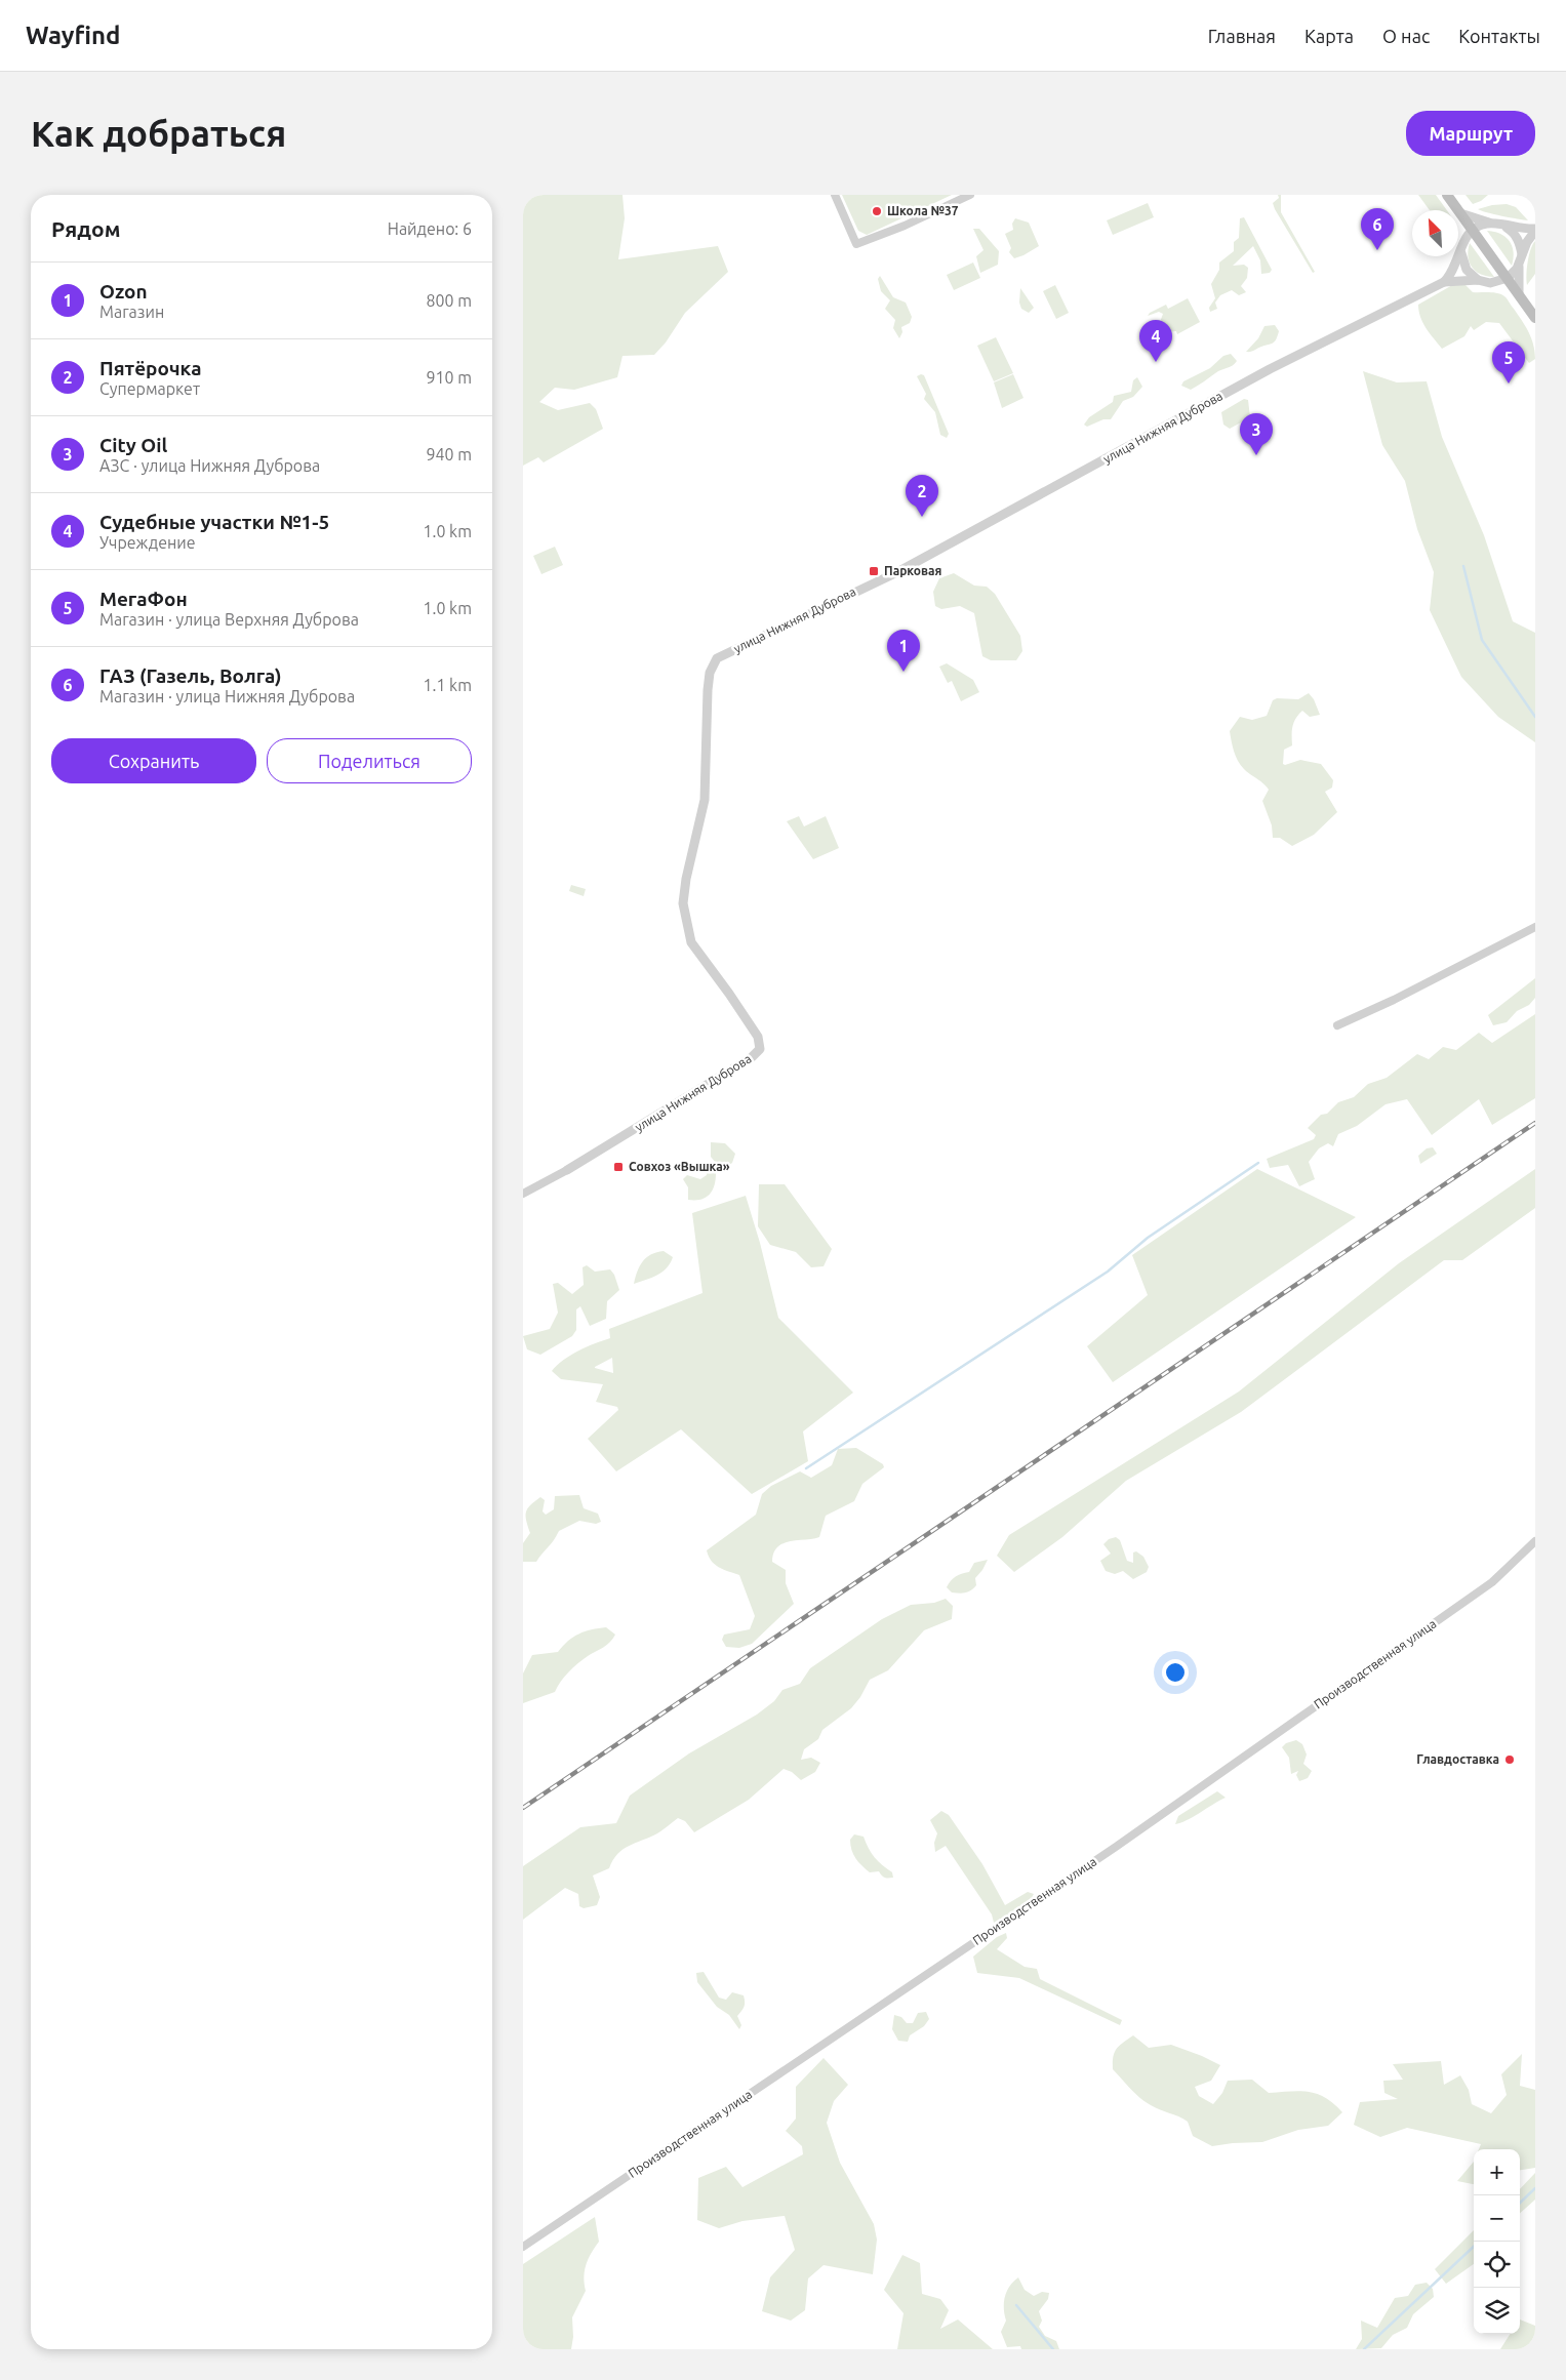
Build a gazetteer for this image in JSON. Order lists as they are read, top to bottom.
{
  "streets": {
    "street": ["улица Нижняя Дуброва", "Производственная улица"]
  },
  "places": {
    "other": ["Школа №37", "Главдоставка"],
    "transit": ["Парковая", "Совхоз «Вышка»"]
  },
  "north": "top left",
  "page": {
    "header": "Wayfind",
    "nav": [
      "Главная",
      "Карта",
      "О нас",
      "Контакты"
    ],
    "buttons": [
      "Маршрут",
      ["Сохранить", "Поделиться"]
    ],
    "title": "Как добраться",
    "heading": ["Рядом", "Найдено: 6"],
    "pins": [
      "6",
      "4",
      "5",
      "3",
      "2",
      "1"
    ],
    "list": [
      {
        "mark": "1",
        "name": "Ozon",
        "note": "Магазин",
        "value": "800 m"
      },
      {
        "mark": "2",
        "name": "Пятёрочка",
        "note": "Супермаркет",
        "value": "910 m"
      },
      {
        "mark": "3",
        "name": "City Oil",
        "note": "АЗС · улица Нижняя Дуброва",
        "value": "940 m"
      },
      {
        "mark": "4",
        "name": "Судебные участки №1-5",
        "note": "Учреждение",
        "value": "1.0 km"
      },
      {
        "mark": "5",
        "name": "МегаФон",
        "note": "Магазин · улица Верхняя Дуброва",
        "value": "1.0 km"
      },
      {
        "mark": "6",
        "name": "ГАЗ (Газель, Волга)",
        "note": "Магазин · улица Нижняя Дуброва",
        "value": "1.1 km"
      }
    ],
    "map_buttons": ["+", "−"]
  }
}
